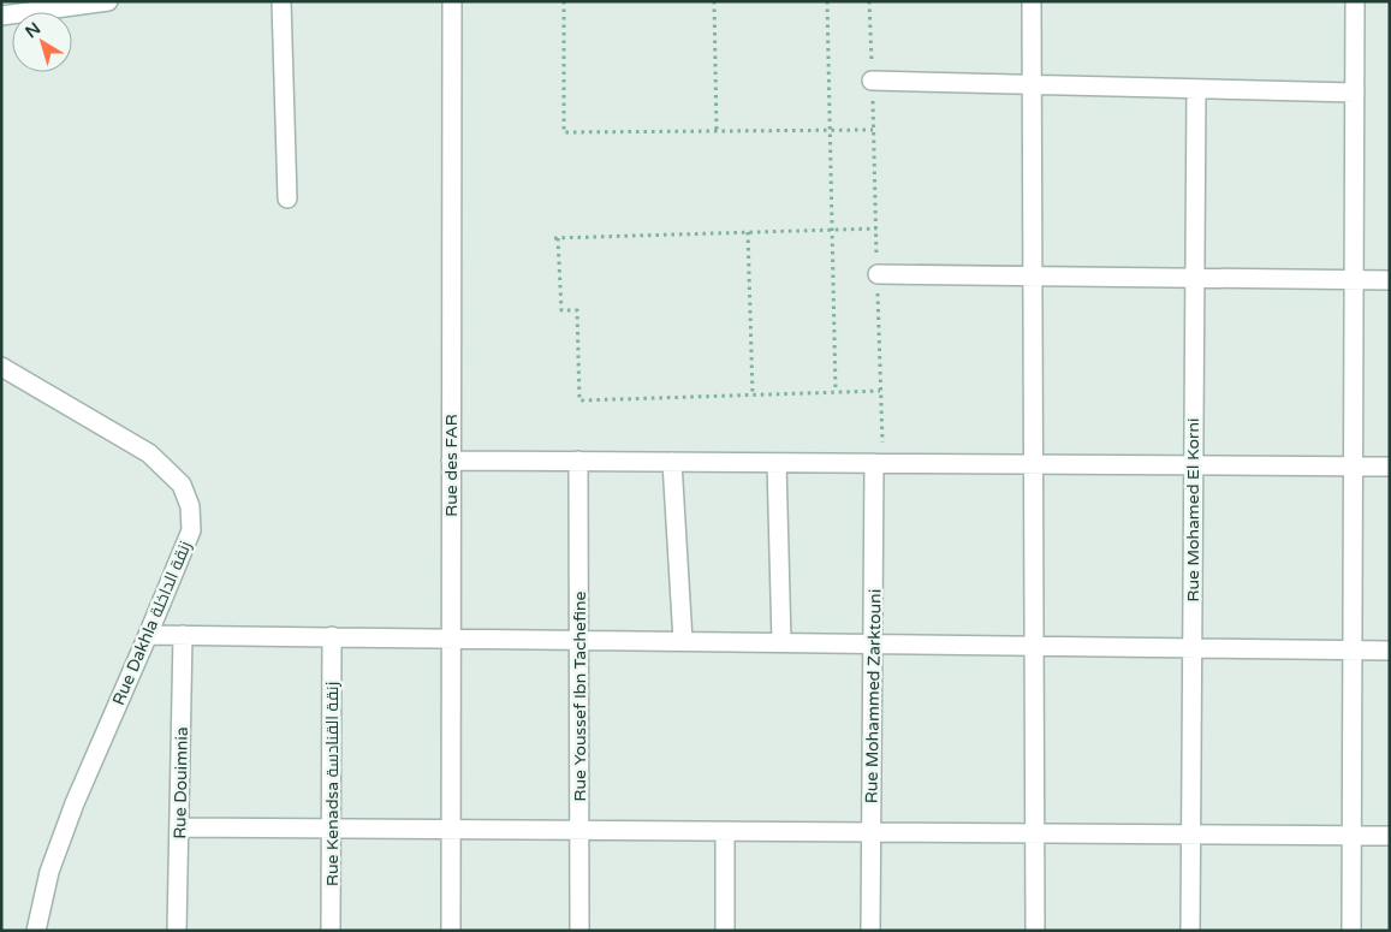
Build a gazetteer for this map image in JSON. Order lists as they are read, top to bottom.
{
  "streets": {
    "street": [
      "Rue des FAR",
      "Rue Mohamed El Korni",
      "Rue Dakhla زنقة الداخلة",
      "Rue Youssef Ibn Tachefine",
      "Rue Mohammed Zarktouni",
      "Rue Douimnia",
      "Rue Kenadsa زنقة القنادسة"
    ]
  },
  "north": "top left"
}
